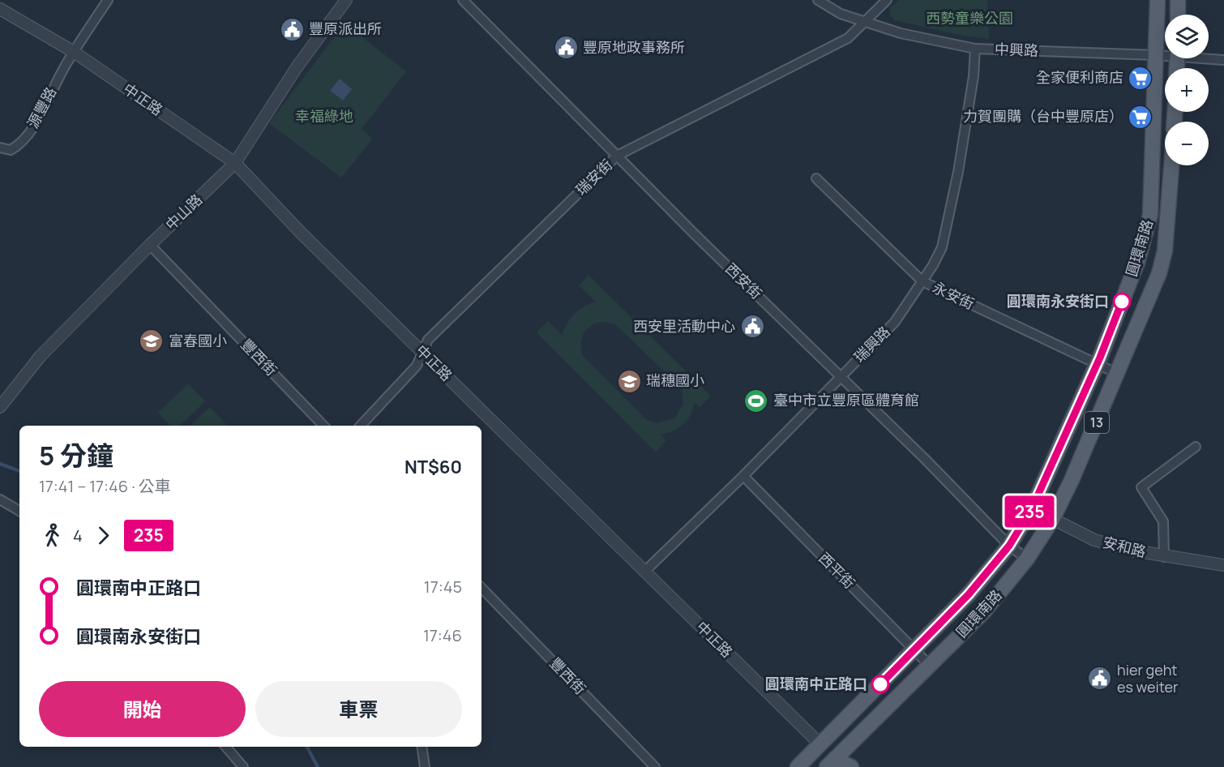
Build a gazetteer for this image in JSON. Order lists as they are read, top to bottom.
{
  "streets": {
    "main road": ["中正路", "圓環南路", "13"],
    "street": [
      "中興路",
      "源豐路",
      "瑞安街",
      "中山路",
      "西安街",
      "永安街",
      "瑞興路",
      "豐西街",
      "安和路",
      "西平街"
    ]
  },
  "crossings": [
    ["中興路", "瑞安街"],
    ["中興路", "圓環南路"],
    ["中興路", "瑞興路"],
    ["中正路", "源豐路"],
    ["中正路", "瑞安街"],
    ["中正路", "中山路"],
    ["中正路", "圓環南路"],
    ["中正路", "瑞興路"],
    ["中正路", "13"],
    ["瑞安街", "西安街"],
    ["中山路", "豐西街"],
    ["圓環南路", "西安街"],
    ["圓環南路", "永安街"],
    ["圓環南路", "13"],
    ["圓環南路", "安和路"],
    ["圓環南路", "西平街"],
    ["西安街", "瑞興路"],
    ["永安街", "瑞興路"],
    ["瑞興路", "西平街"]
  ],
  "parks": ["西勢童樂公園", "幸福綠地"],
  "places": {
    "public building": [
      "豐原派出所",
      "豐原地政事務所",
      "西安里活動中心",
      "hier geht es weiter"
    ],
    "supermarket": ["全家便利商店", "力賀團購（台中豐原店）"],
    "other": ["圓環南永安街口", "圓環南中正路口"],
    "school or university": ["富春國小", "瑞穗國小"],
    "sports": ["臺中市立豐原區體育館"]
  },
  "lines": ["bus line 235"],
  "page": {
    "on_map": "235",
    "map_buttons": ["+", "−"],
    "heading": ["5 分鐘", "17:41 – 17:46 · 公車", "NT$60"],
    "legs": ["4", "235"],
    "list": [
      {
        "name": "圓環南中正路口",
        "value": "17:45"
      },
      {
        "name": "圓環南永安街口",
        "value": "17:46"
      }
    ],
    "buttons": ["開始", "車票"]
  }
}
